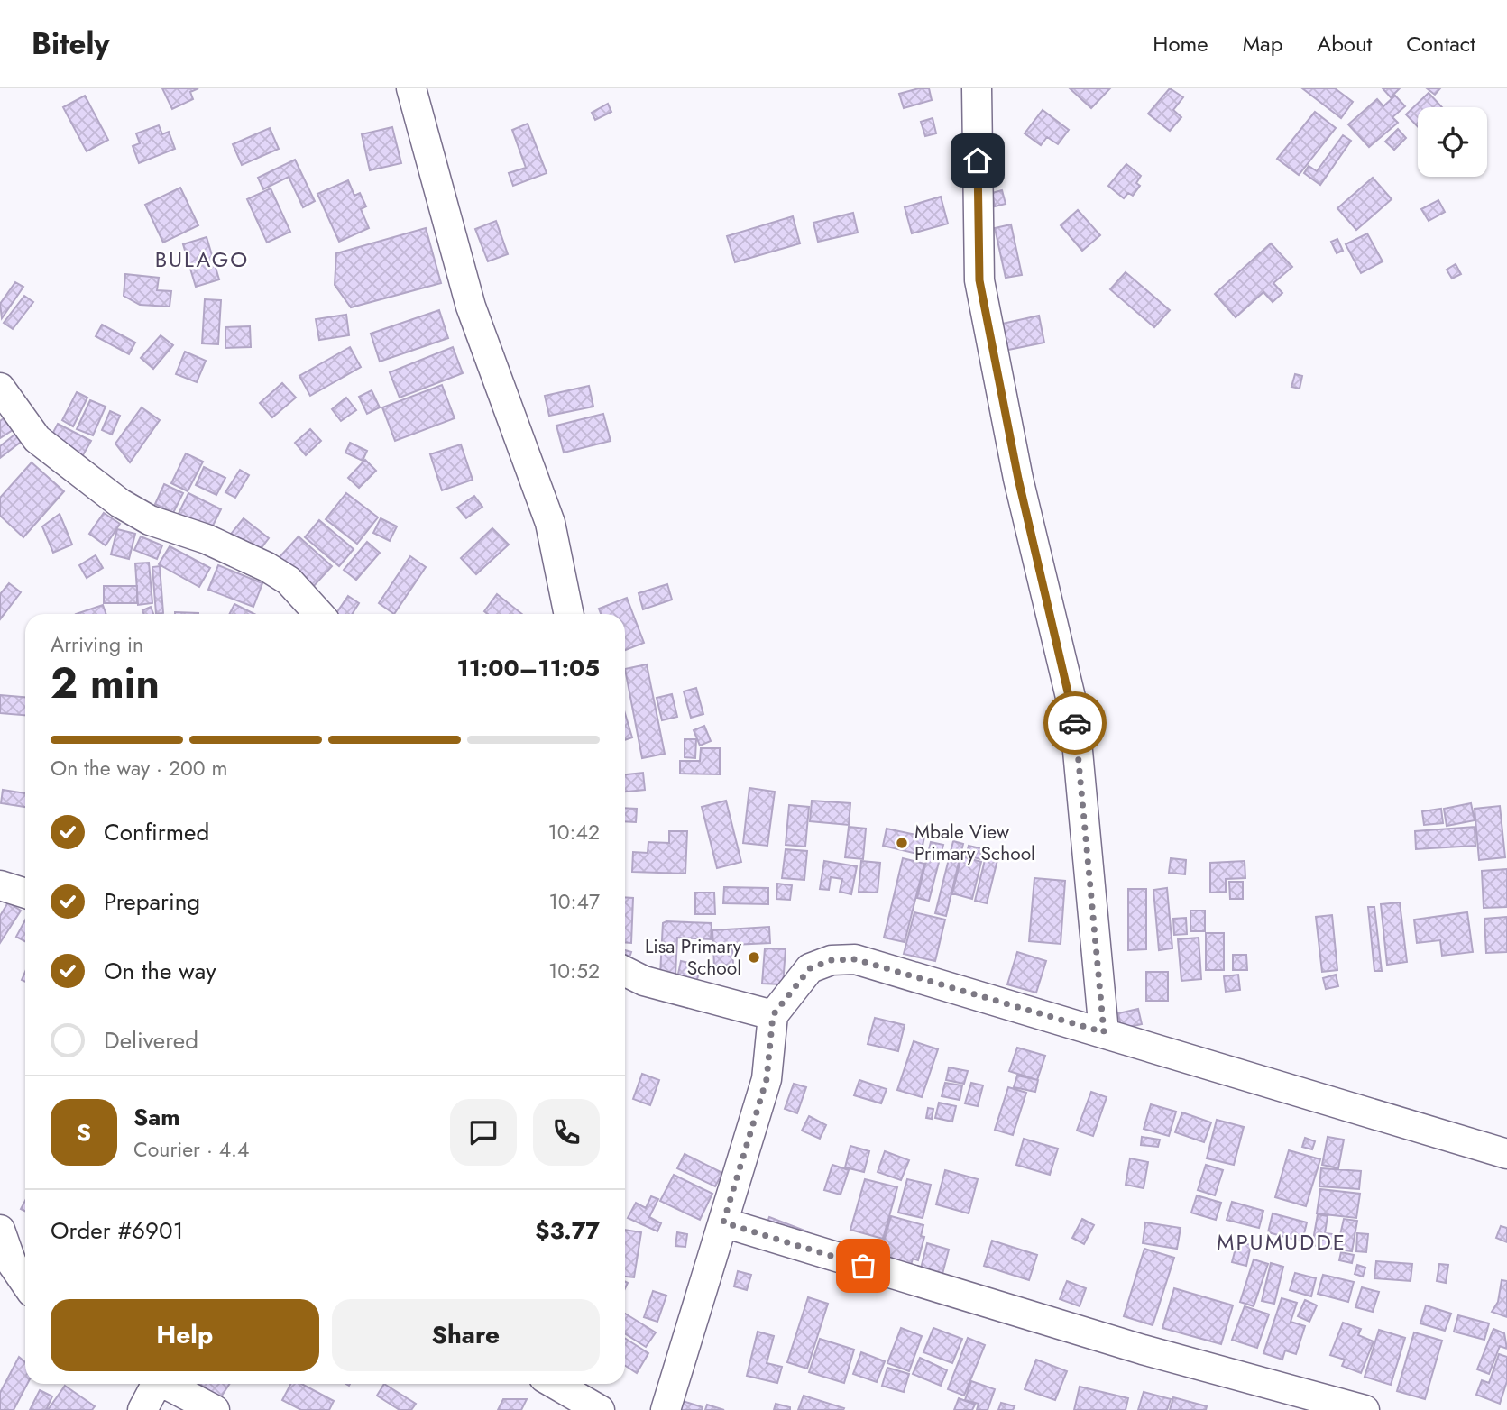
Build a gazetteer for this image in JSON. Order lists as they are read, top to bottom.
{
  "districts": ["BULAGO", "MPUMUDDE"],
  "places": ["Mbale View Primary School", "Lisa Primary School"],
  "page": {
    "header": "Bitely",
    "nav": [
      "Home",
      "Map",
      "About",
      "Contact"
    ],
    "heading": ["2 min", "Arriving in", "11:00–11:05"],
    "panel": [
      "Sam",
      "Courier · 4.4",
      "Order #6901",
      "$3.77"
    ],
    "bar": "On the way · 200 m",
    "list": [
      ["Confirmed", "10:42"],
      ["Preparing", "10:47"],
      ["On the way", "10:52"],
      "Delivered"
    ],
    "round": "S",
    "buttons": ["Help", "Share"]
  }
}
